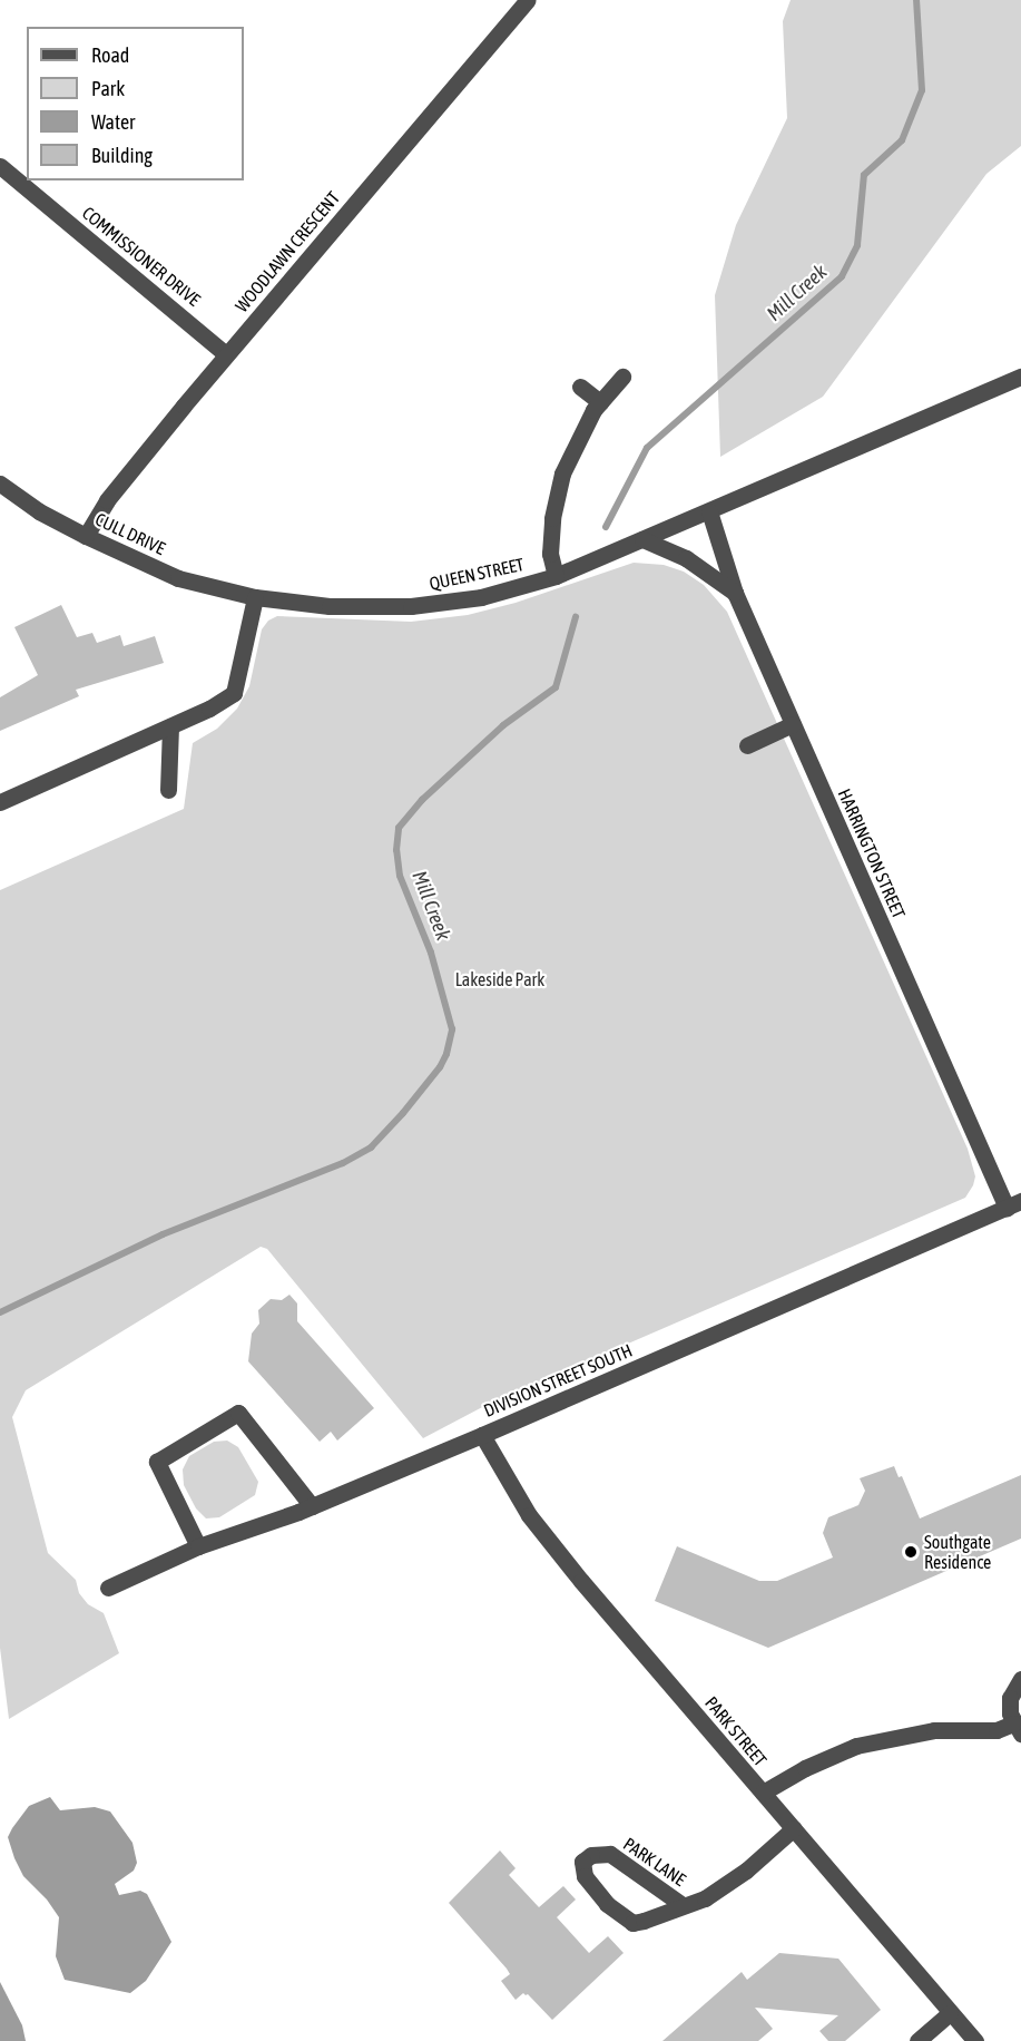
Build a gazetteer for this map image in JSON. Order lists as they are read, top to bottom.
{
  "streets": {
    "street": [
      "WOODLAWN CRESCENT",
      "COMMISSIONER DRIVE",
      "CULL DRIVE",
      "QUEEN STREET",
      "HARRINGTON STREET",
      "DIVISION STREET SOUTH",
      "PARK STREET",
      "PARK LANE"
    ]
  },
  "crossings": [
    ["WOODLAWN CRESCENT", "COMMISSIONER DRIVE"],
    ["WOODLAWN CRESCENT", "CULL DRIVE"],
    ["CULL DRIVE", "QUEEN STREET"],
    ["QUEEN STREET", "HARRINGTON STREET"],
    ["HARRINGTON STREET", "DIVISION STREET SOUTH"],
    ["DIVISION STREET SOUTH", "PARK STREET"],
    ["PARK STREET", "PARK LANE"]
  ],
  "water": ["Mill Creek"],
  "parks": ["Lakeside Park"],
  "places": ["Southgate Residence"],
  "legend": [
    "Road",
    "Park",
    "Water",
    "Building"
  ]
}
